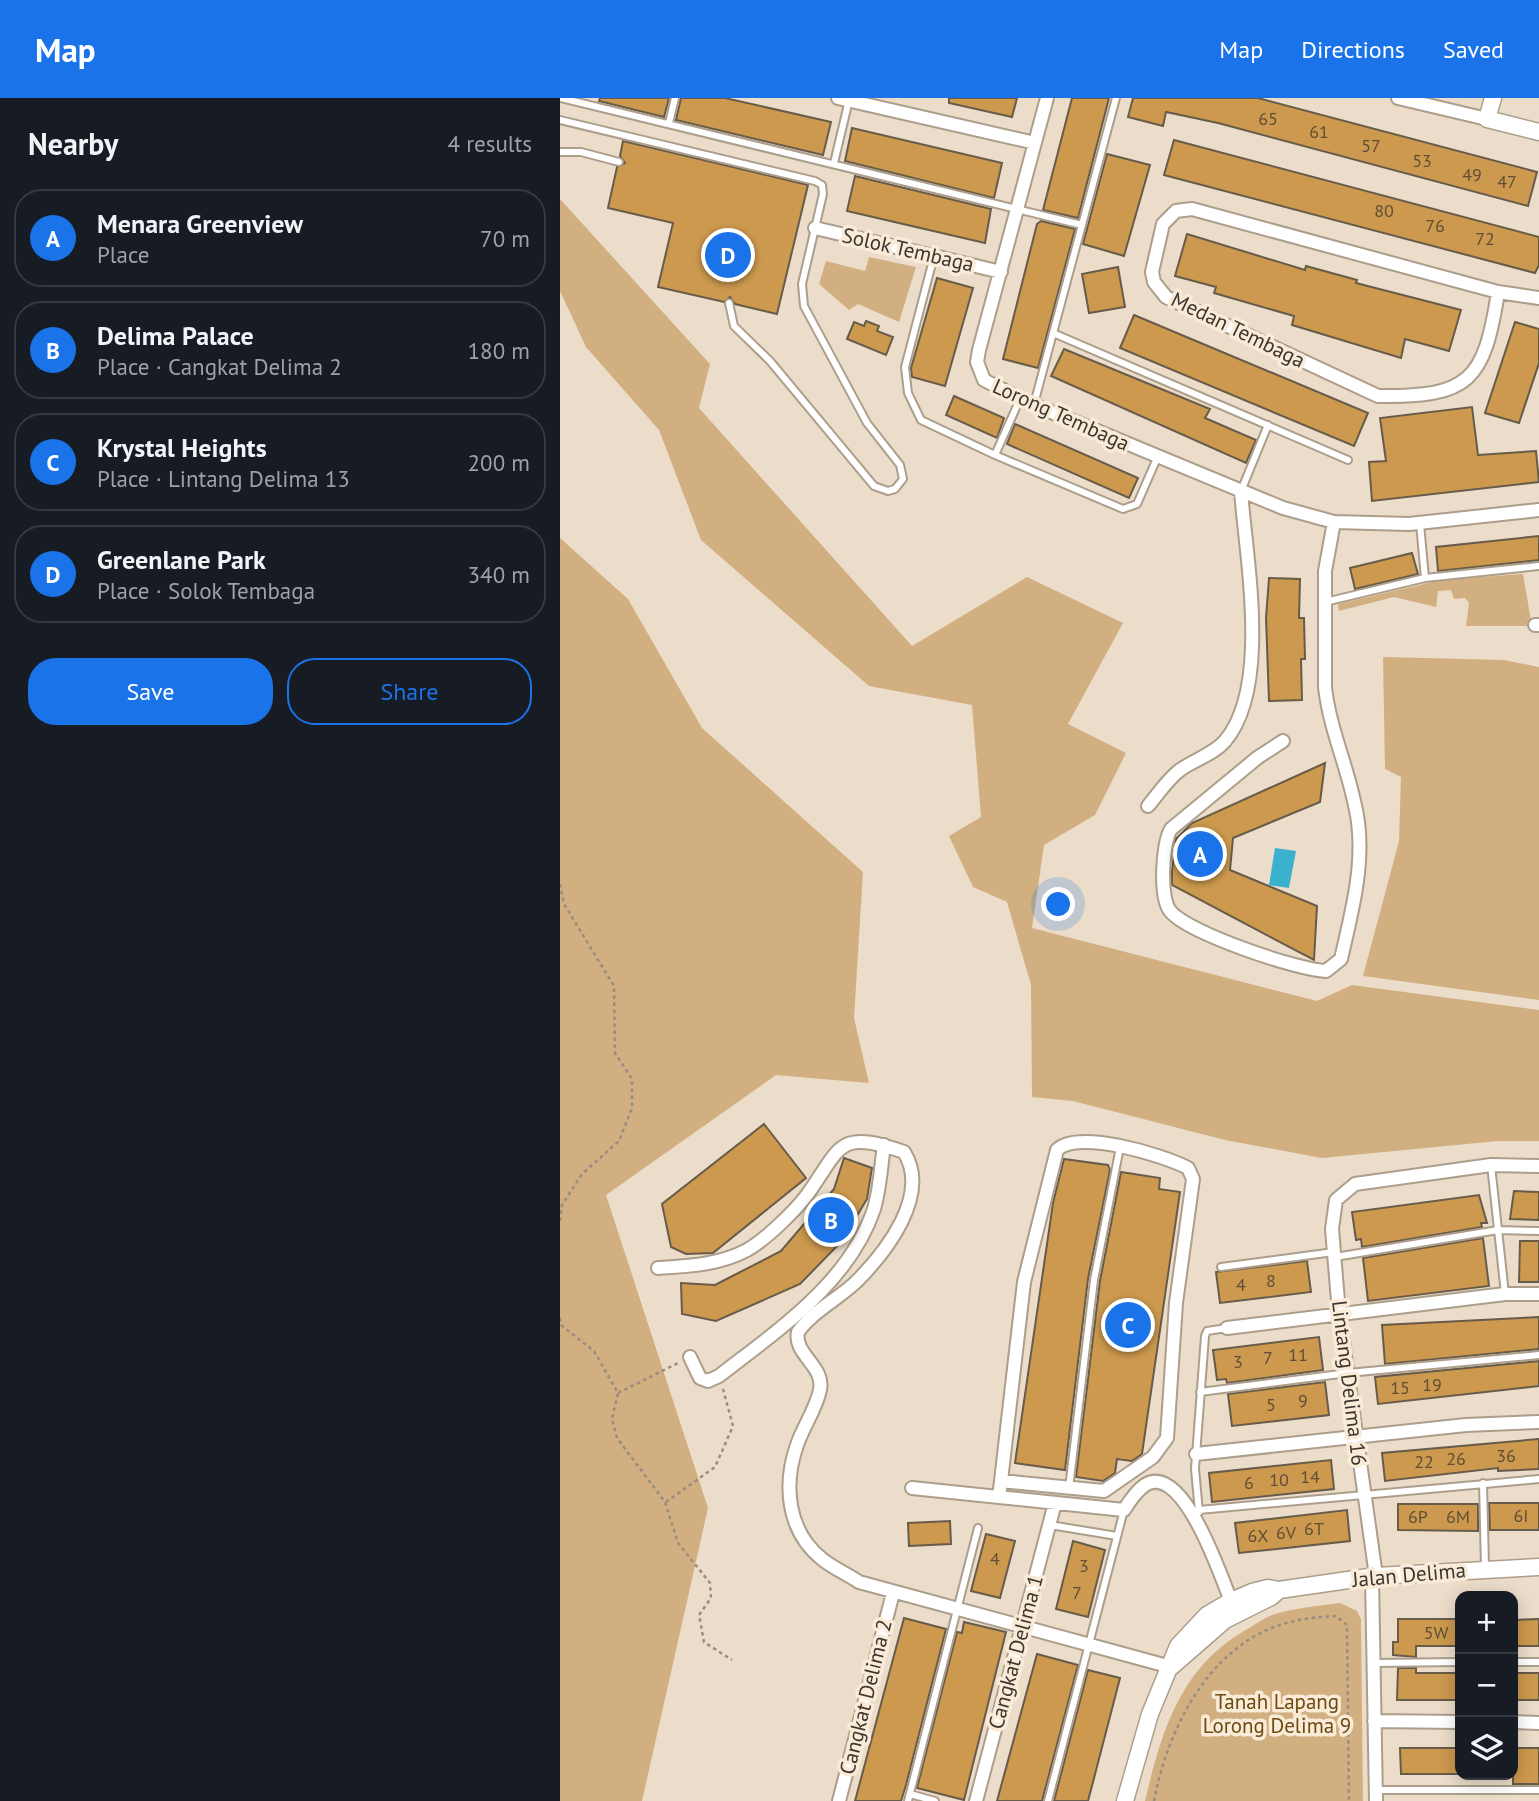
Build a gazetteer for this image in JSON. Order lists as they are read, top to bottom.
{
  "streets": {
    "street": [
      "Solok Tembaga",
      "Medan Tembaga",
      "Lorong Tembaga",
      "Lintang Delima 16",
      "Jalan Delima",
      "Cangkat Delima 1",
      "Cangkat Delima 2"
    ]
  },
  "crossings": [
    ["Solok Tembaga", "Lorong Tembaga"],
    ["Lintang Delima 16", "Jalan Delima"],
    ["Jalan Delima", "Cangkat Delima 2"],
    ["Cangkat Delima 1", "Cangkat Delima 2"]
  ],
  "parks": ["Tanah Lapang Lorong Delima 9"],
  "house_numbers": [
    "65",
    "61",
    "57",
    "53",
    "49",
    "47",
    "80",
    "76",
    "72",
    "8",
    "4",
    "11",
    "7",
    "3",
    "19",
    "15",
    "9",
    "5",
    "36",
    "26",
    "22",
    "14",
    "10",
    "6",
    "6I",
    "6P",
    "6M",
    "6T",
    "6V",
    "6X",
    "4",
    "3",
    "7",
    "5W"
  ],
  "page": {
    "header": "Map",
    "nav": ["Map", "Directions", "Saved"],
    "heading": ["Nearby", "4 results"],
    "list": [
      {
        "mark": "A",
        "name": "Menara Greenview",
        "note": "Place",
        "value": "70 m"
      },
      {
        "mark": "B",
        "name": "Delima Palace",
        "note": "Place · Cangkat Delima 2",
        "value": "180 m"
      },
      {
        "mark": "C",
        "name": "Krystal Heights",
        "note": "Place · Lintang Delima 13",
        "value": "200 m"
      },
      {
        "mark": "D",
        "name": "Greenlane Park",
        "note": "Place · Solok Tembaga",
        "value": "340 m"
      }
    ],
    "pins": [
      "D",
      "A",
      "B",
      "C"
    ],
    "buttons": ["Save", "Share"],
    "map_buttons": ["+", "−"]
  }
}
